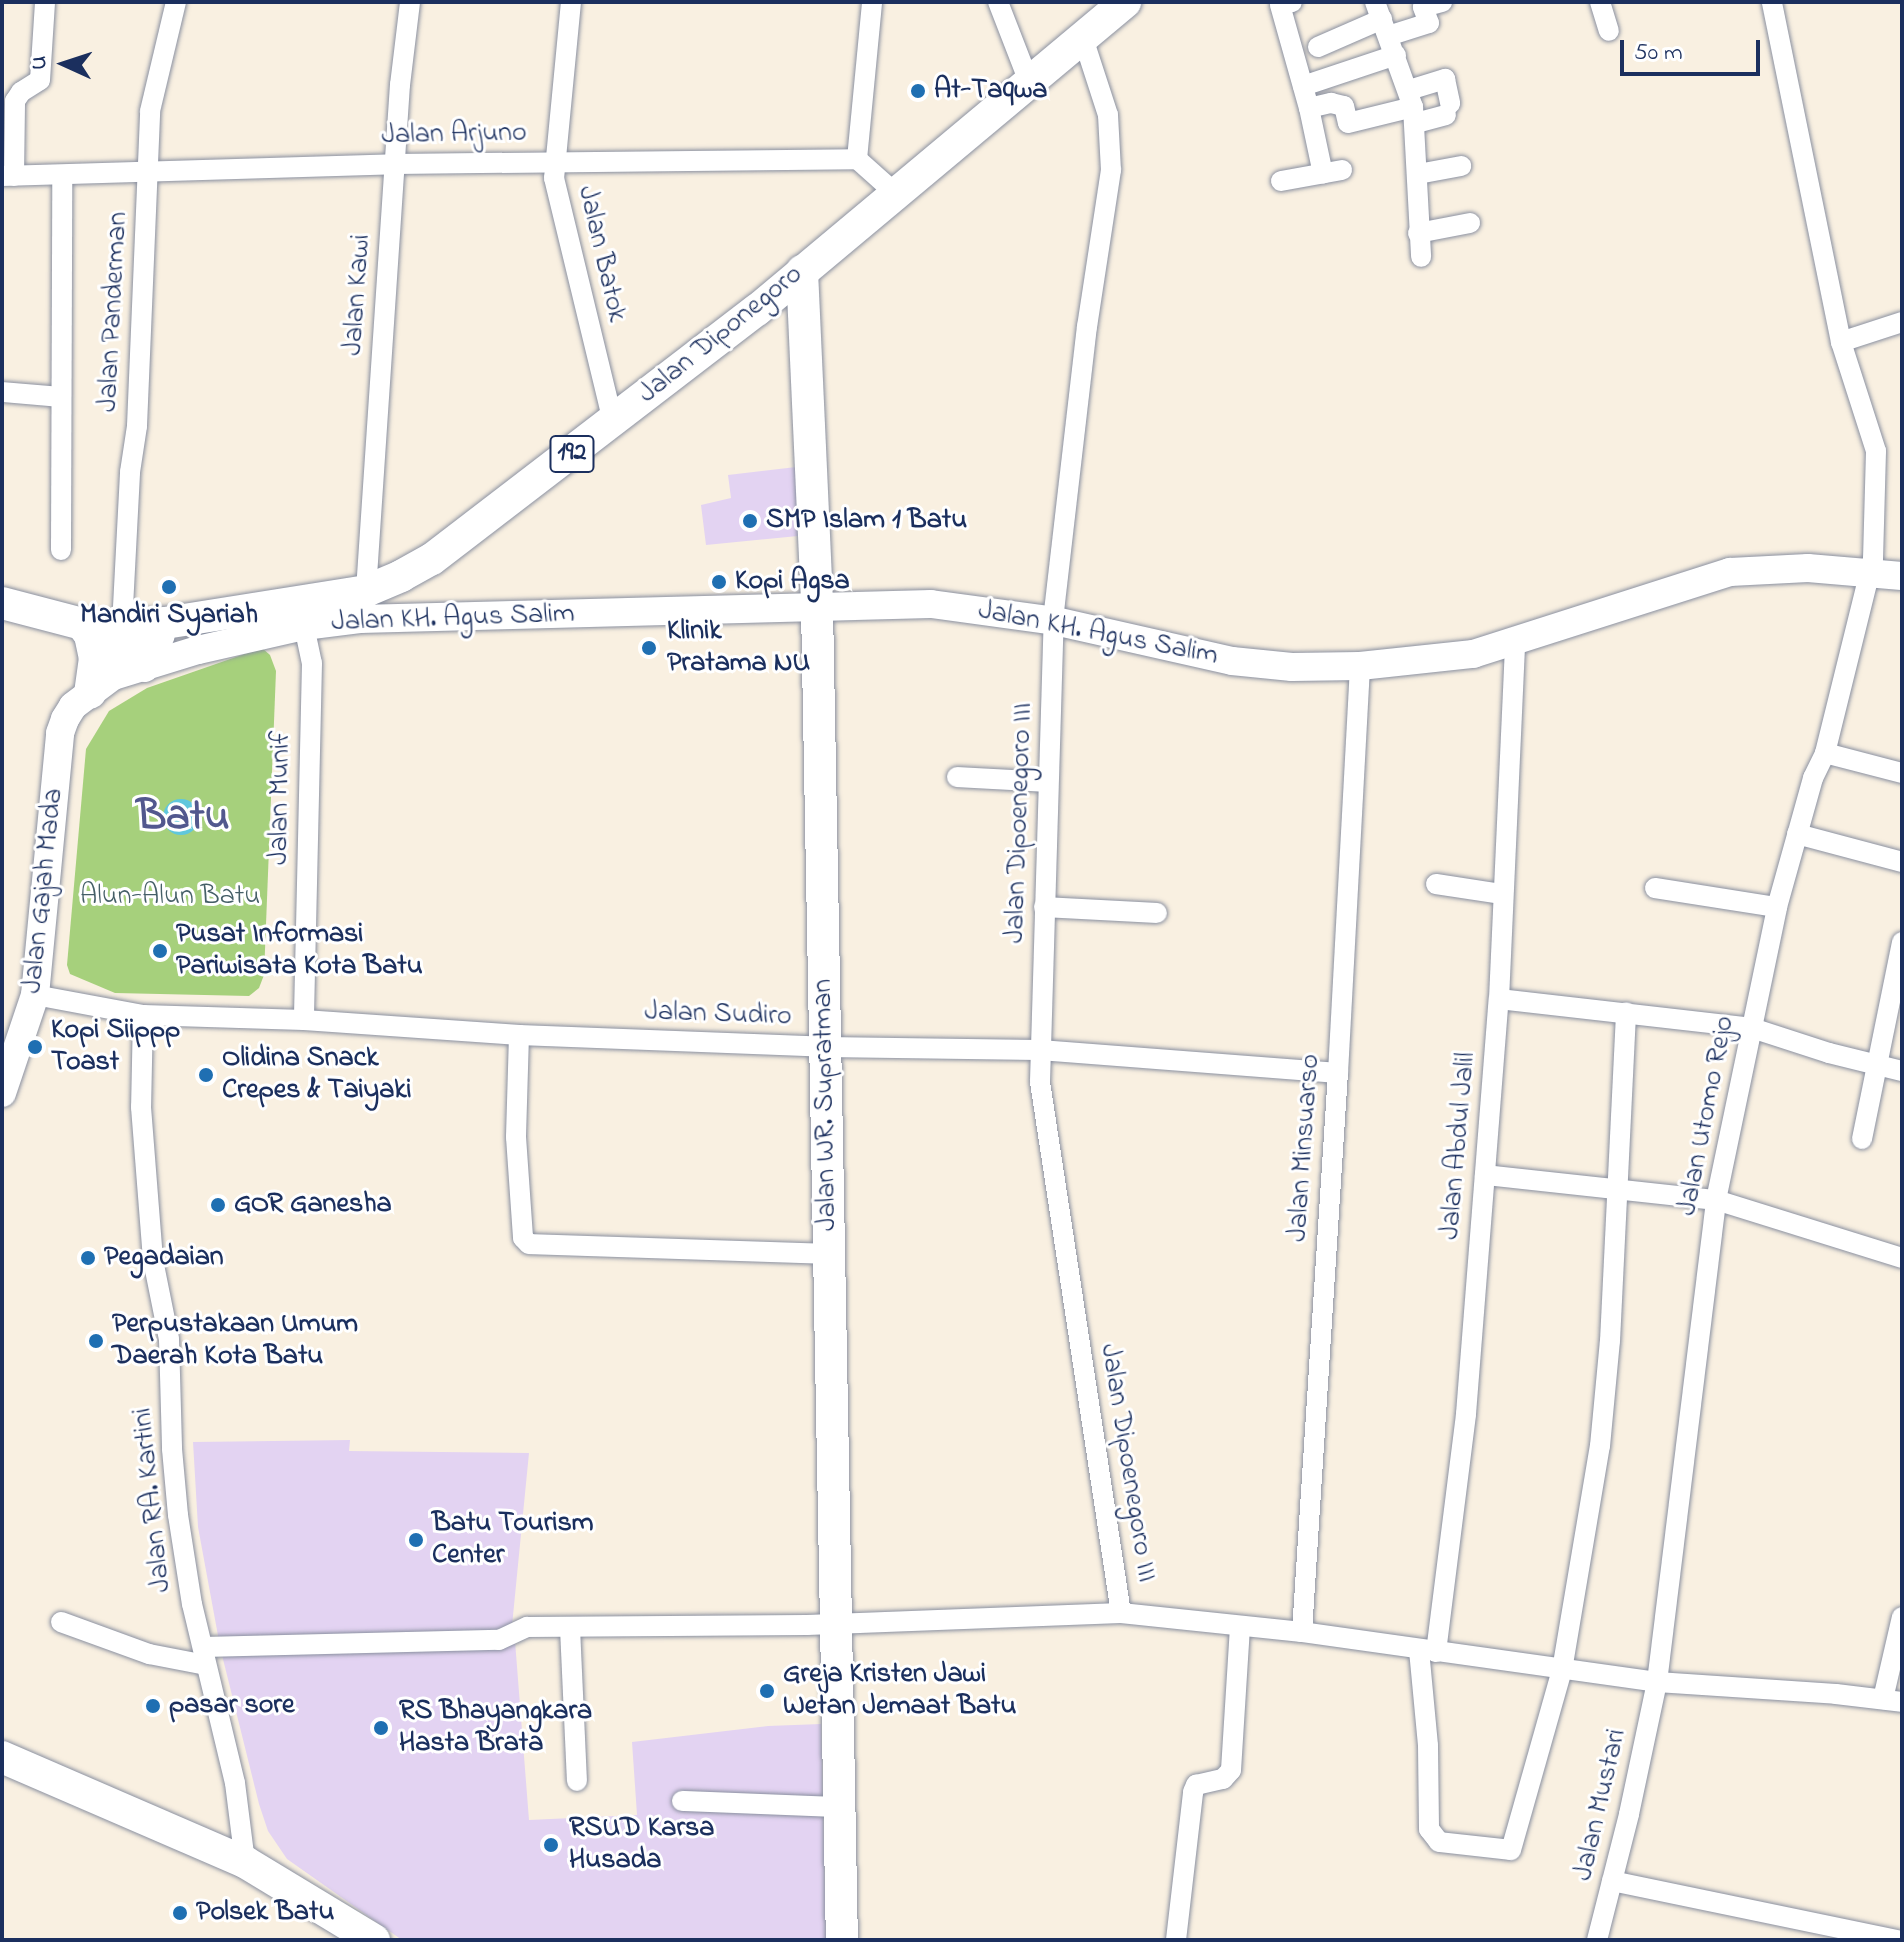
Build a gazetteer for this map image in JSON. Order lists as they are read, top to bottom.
{
  "streets": {
    "main road": ["Jalan Diponegoro", "192", "Jalan WR. Supratman"],
    "street": [
      "Jalan Arjuno",
      "Jalan Batok",
      "Jalan Kawi",
      "Jalan Panderman",
      "Jalan KH. Agus Salim",
      "Jalan Munif",
      "Jalan Dipoenegoro III",
      "Jalan Gajah Mada",
      "Jalan Sudiro",
      "Jalan Utomo Rejo",
      "Jalan Abdul Jalil",
      "Jalan Minsuarso",
      "Jalan RA. Kartini",
      "Jalan Mustari"
    ]
  },
  "crossings": [
    ["Jalan Arjuno", "Jalan Batok"],
    ["Jalan Arjuno", "Jalan Kawi"],
    ["Jalan Arjuno", "Jalan Panderman"],
    ["Jalan Batok", "Jalan Diponegoro"],
    ["Jalan Kawi", "Jalan Diponegoro"],
    ["Jalan Panderman", "192"],
    ["Jalan Diponegoro", "192"],
    ["Jalan Diponegoro", "Jalan KH. Agus Salim"],
    ["Jalan Diponegoro", "Jalan Munif"],
    ["Jalan Diponegoro", "Jalan Dipoenegoro III"],
    ["Jalan Diponegoro", "Jalan WR. Supratman"],
    ["192", "Jalan KH. Agus Salim"],
    ["192", "Jalan Munif"],
    ["Jalan KH. Agus Salim", "Jalan Munif"],
    ["Jalan KH. Agus Salim", "Jalan Dipoenegoro III"],
    ["Jalan KH. Agus Salim", "Jalan Gajah Mada"],
    ["Jalan KH. Agus Salim", "Jalan WR. Supratman"],
    ["Jalan KH. Agus Salim", "Jalan Utomo Rejo"],
    ["Jalan KH. Agus Salim", "Jalan Abdul Jalil"],
    ["Jalan KH. Agus Salim", "Jalan Minsuarso"],
    ["Jalan Munif", "Jalan Sudiro"],
    ["Jalan Dipoenegoro III", "Jalan Sudiro"],
    ["Jalan Gajah Mada", "Jalan Sudiro"],
    ["Jalan Sudiro", "Jalan WR. Supratman"],
    ["Jalan Sudiro", "Jalan Minsuarso"],
    ["Jalan Sudiro", "Jalan RA. Kartini"],
    ["Jalan Utomo Rejo", "Jalan Mustari"]
  ],
  "districts": ["Batu"],
  "parks": ["Alun-Alun Batu"],
  "places": [
    "At-Taqwa",
    "SMP Islam 1 Batu",
    "Kopi Agsa",
    "Mandiri Syariah",
    "Klinik Pratama NU",
    "Pusat Informasi Pariwisata Kota Batu",
    "Kopi Siippp Toast",
    "Olidina Snack Crepes & Taiyaki",
    "GOR Ganesha",
    "Pegadaian",
    "Perpustakaan Umum Daerah Kota Batu",
    "Batu Tourism Center",
    "Greja Kristen Jawi Wetan Jemaat Batu",
    "pasar sore",
    "RS Bhayangkara Hasta Brata",
    "RSUD Karsa Husada",
    "Polsek Batu"
  ],
  "scale_bar": "50 m",
  "north": "left"
}
